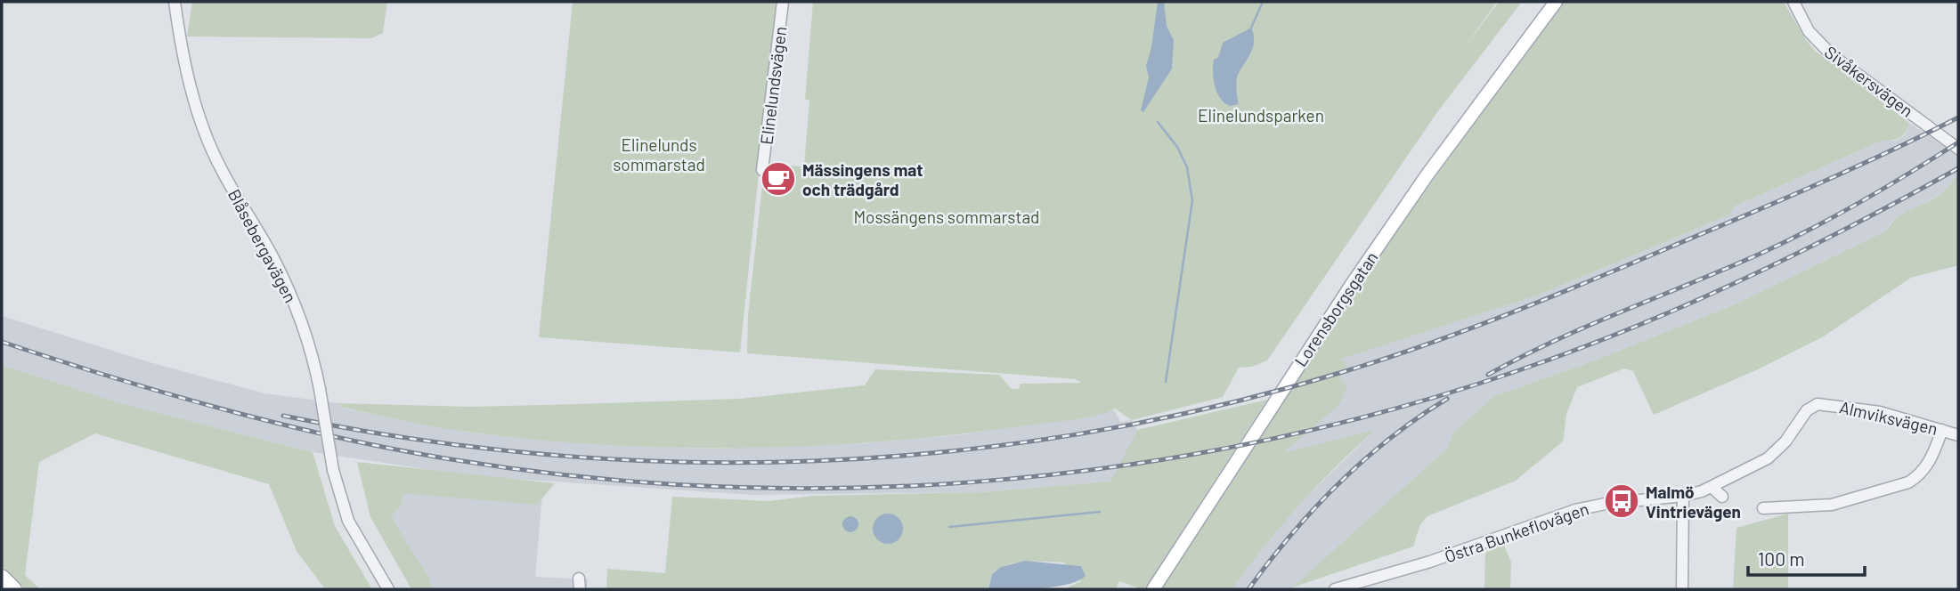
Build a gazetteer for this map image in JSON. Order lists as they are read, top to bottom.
{
  "streets": {
    "main road": ["Lorensborgsgatan"],
    "street": [
      "Sivåkersvägen",
      "Elinelundsvägen",
      "Blåsebergavägen",
      "Almviksvägen",
      "Östra Bunkeflovägen"
    ]
  },
  "crossings": [
    ["Almviksvägen", "Östra Bunkeflovägen"]
  ],
  "parks": ["Elinelundsparken", "Elinelunds sommarstad", "Mossängens sommarstad"],
  "places": {
    "cafe": ["Mässingens mat och trädgård"],
    "bus stop": ["Malmö Vintrievägen"]
  },
  "scale_bar": "100 m"
}
